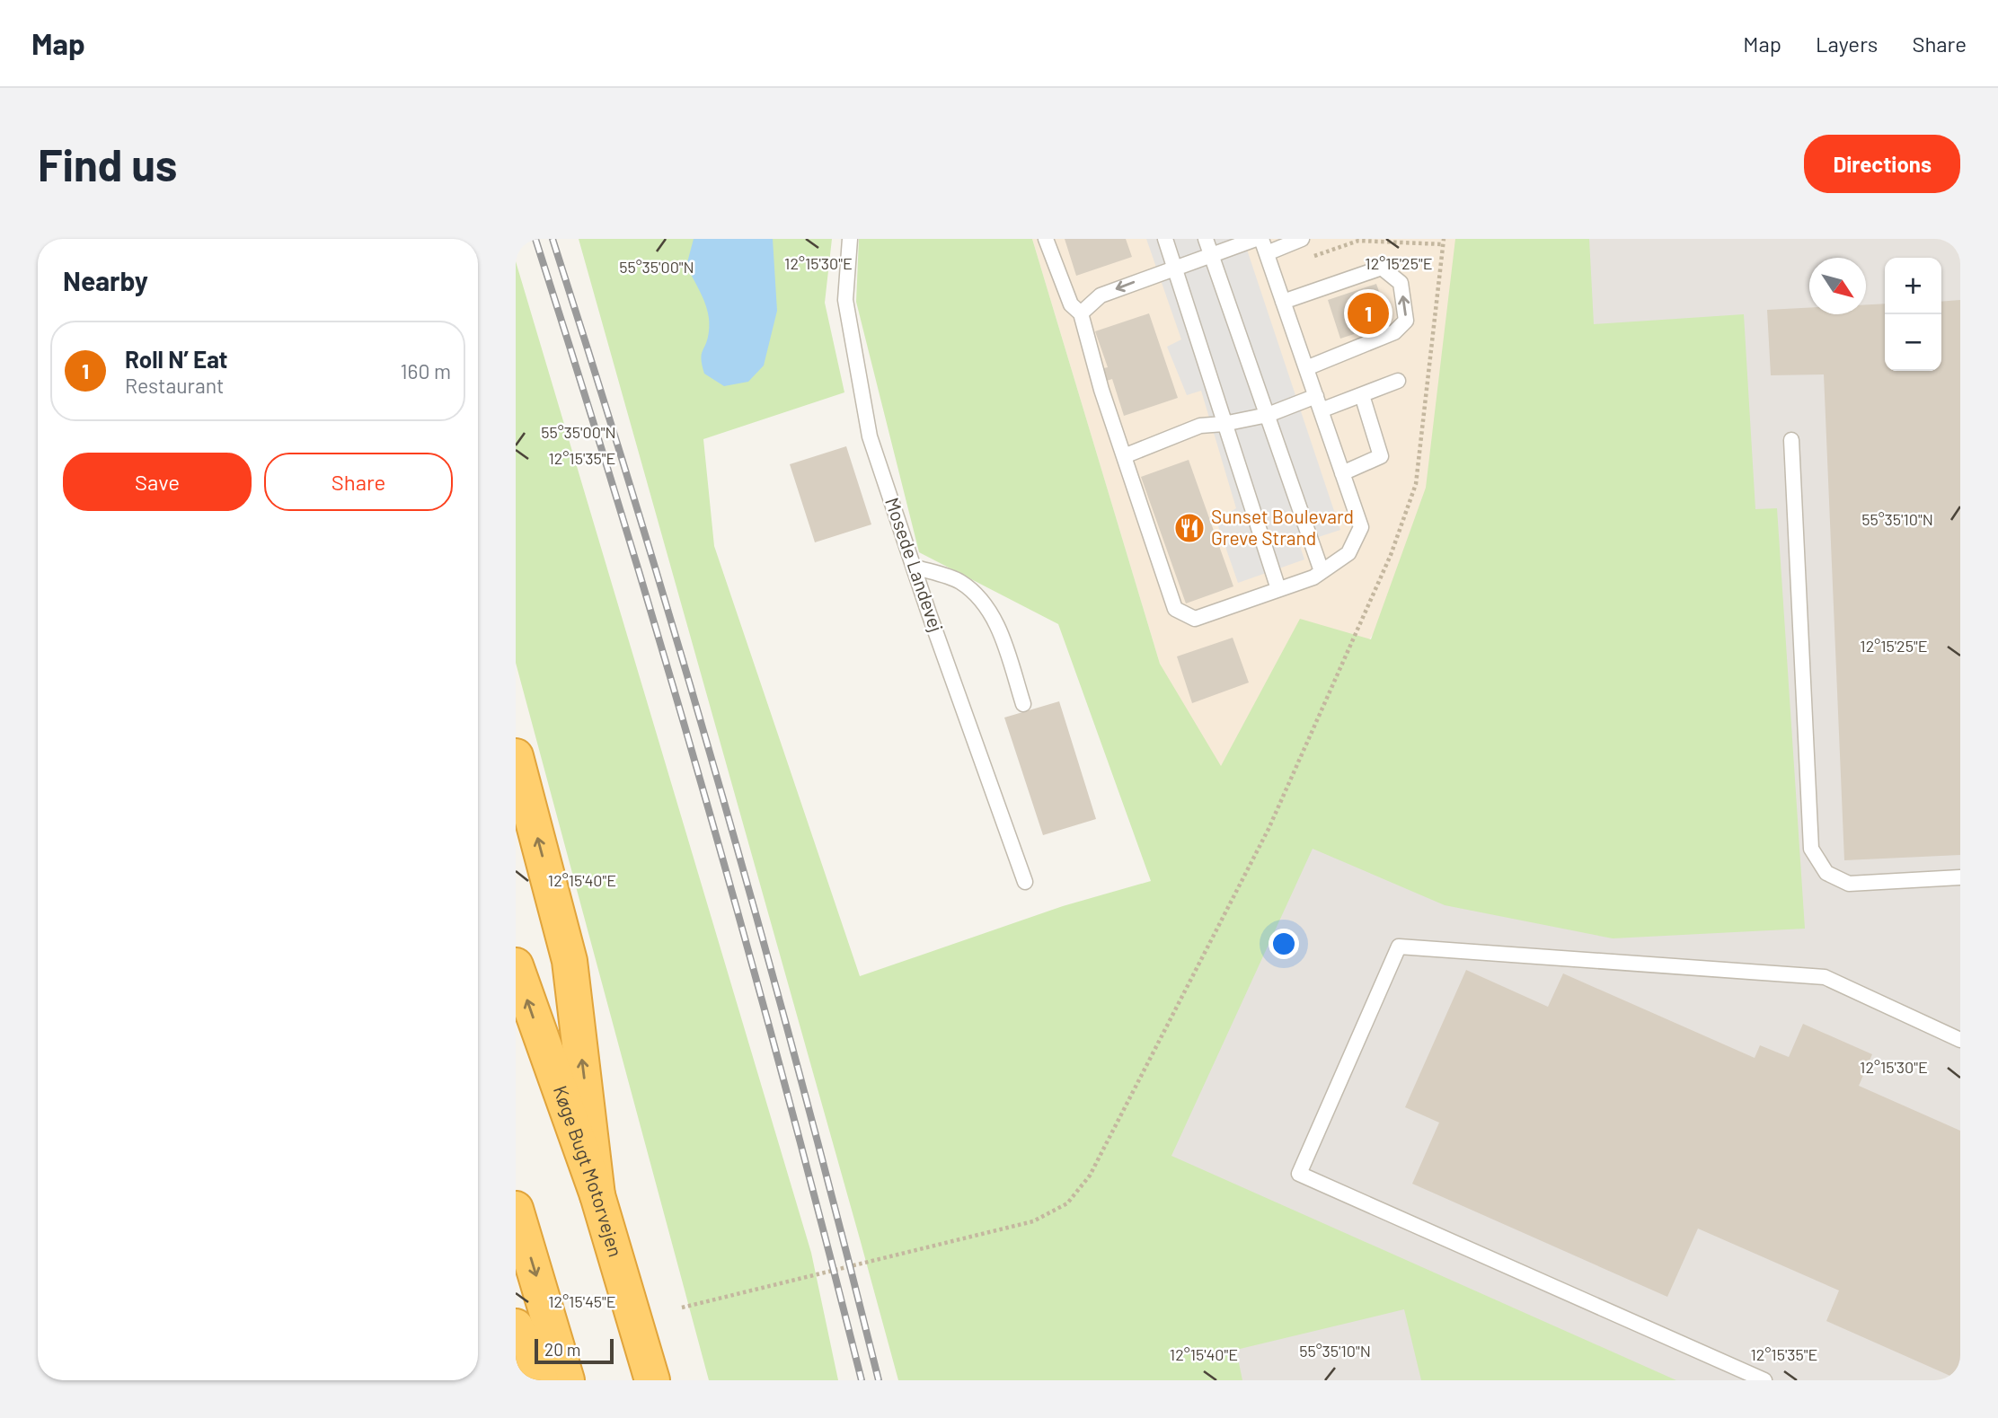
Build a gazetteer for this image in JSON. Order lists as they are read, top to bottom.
{
  "streets": {
    "highway": ["Køge Bugt Motorvejen"],
    "lane": ["Mosede Landevej"]
  },
  "places": {
    "restaurant": ["Sunset Boulevard Greve Strand"]
  },
  "scale_bar": "20 m",
  "north": "bottom right",
  "page": {
    "header": "Map",
    "nav": ["Map", "Layers", "Share"],
    "buttons": [
      "Directions",
      ["Save", "Share"]
    ],
    "title": "Find us",
    "heading": "Nearby",
    "map_buttons": ["+", "−"],
    "pins": "1",
    "list": [
      {
        "mark": "1",
        "name": "Roll N’ Eat",
        "note": "Restaurant",
        "value": "160 m"
      }
    ],
    "scale": "20 m"
  },
  "coordinates": [
    "12°15'30\"E",
    "12°15'25\"E",
    "55°35'00\"N",
    "12°15'35\"E",
    "55°35'10\"N",
    "12°15'40\"E",
    "12°15'45\"E"
  ]
}
